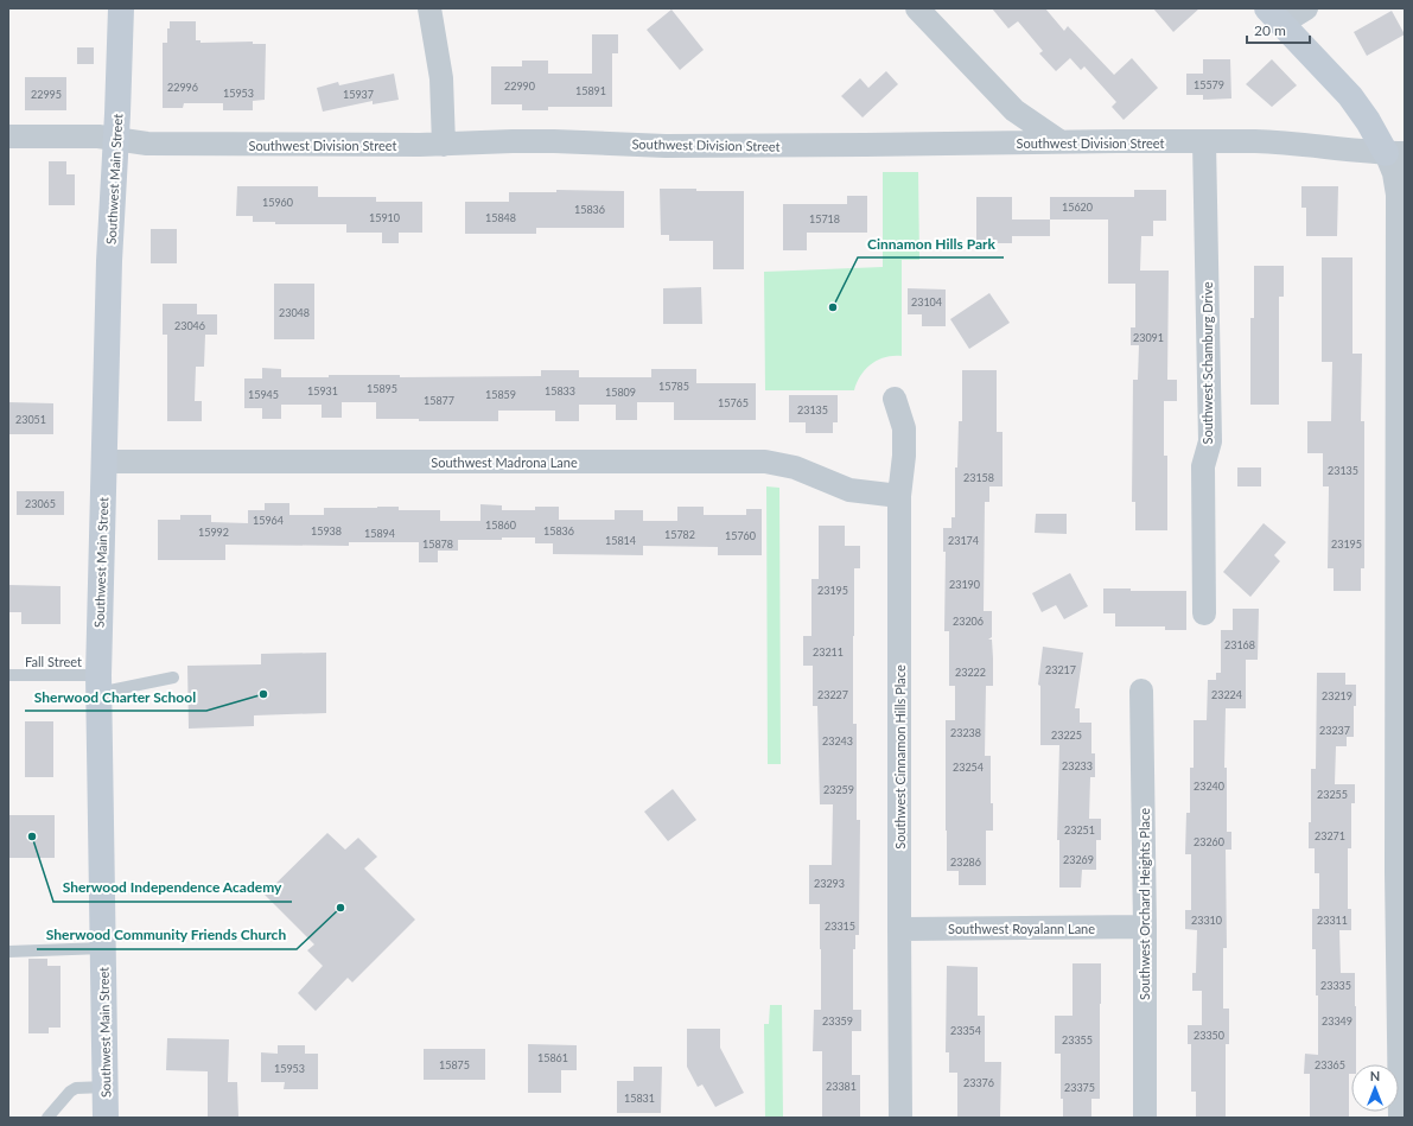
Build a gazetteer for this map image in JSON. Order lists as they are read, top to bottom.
{
  "streets": {
    "street": [
      "Southwest Division Street",
      "Southwest Main Street",
      "Southwest Schamburg Drive",
      "Southwest Madrona Lane",
      "Southwest Cinnamon Hills Place",
      "Southwest Orchard Heights Place",
      "Southwest Royalann Lane"
    ],
    "lane": ["Fall Street"]
  },
  "crossings": [
    ["Southwest Division Street", "Southwest Main Street"],
    ["Southwest Division Street", "Southwest Schamburg Drive"],
    ["Southwest Main Street", "Southwest Madrona Lane"],
    ["Southwest Main Street", "Fall Street"],
    ["Southwest Madrona Lane", "Southwest Cinnamon Hills Place"],
    ["Southwest Cinnamon Hills Place", "Southwest Royalann Lane"],
    ["Southwest Orchard Heights Place", "Southwest Royalann Lane"]
  ],
  "places": [
    "Cinnamon Hills Park",
    "Sherwood Charter School",
    "Sherwood Independence Academy",
    "Sherwood Community Friends Church"
  ],
  "house_numbers": [
    "15579",
    "22990",
    "22996",
    "15891",
    "15953",
    "22995",
    "15937",
    "15960",
    "15620",
    "15836",
    "15910",
    "15848",
    "15718",
    "23104",
    "23048",
    "23046",
    "23091",
    "15785",
    "15895",
    "15931",
    "15833",
    "15809",
    "15945",
    "15859",
    "15877",
    "15765",
    "23135",
    "23051",
    "23135",
    "23158",
    "23065",
    "15964",
    "15860",
    "15938",
    "15836",
    "15992",
    "15894",
    "15782",
    "15760",
    "15814",
    "23174",
    "15878",
    "23195",
    "23190",
    "23195",
    "23206",
    "23168",
    "23211",
    "23217",
    "23222",
    "23227",
    "23224",
    "23219",
    "23237",
    "23238",
    "23225",
    "23243",
    "23233",
    "23254",
    "23240",
    "23259",
    "23255",
    "23251",
    "23271",
    "23260",
    "23269",
    "23286",
    "23293",
    "23310",
    "23311",
    "23315",
    "23335",
    "23359",
    "23349",
    "23354",
    "23350",
    "23355",
    "15861",
    "15875",
    "23365",
    "15953",
    "23376",
    "23381",
    "23375",
    "15831"
  ],
  "scale_bar": "20 m",
  "north": "top"
}
